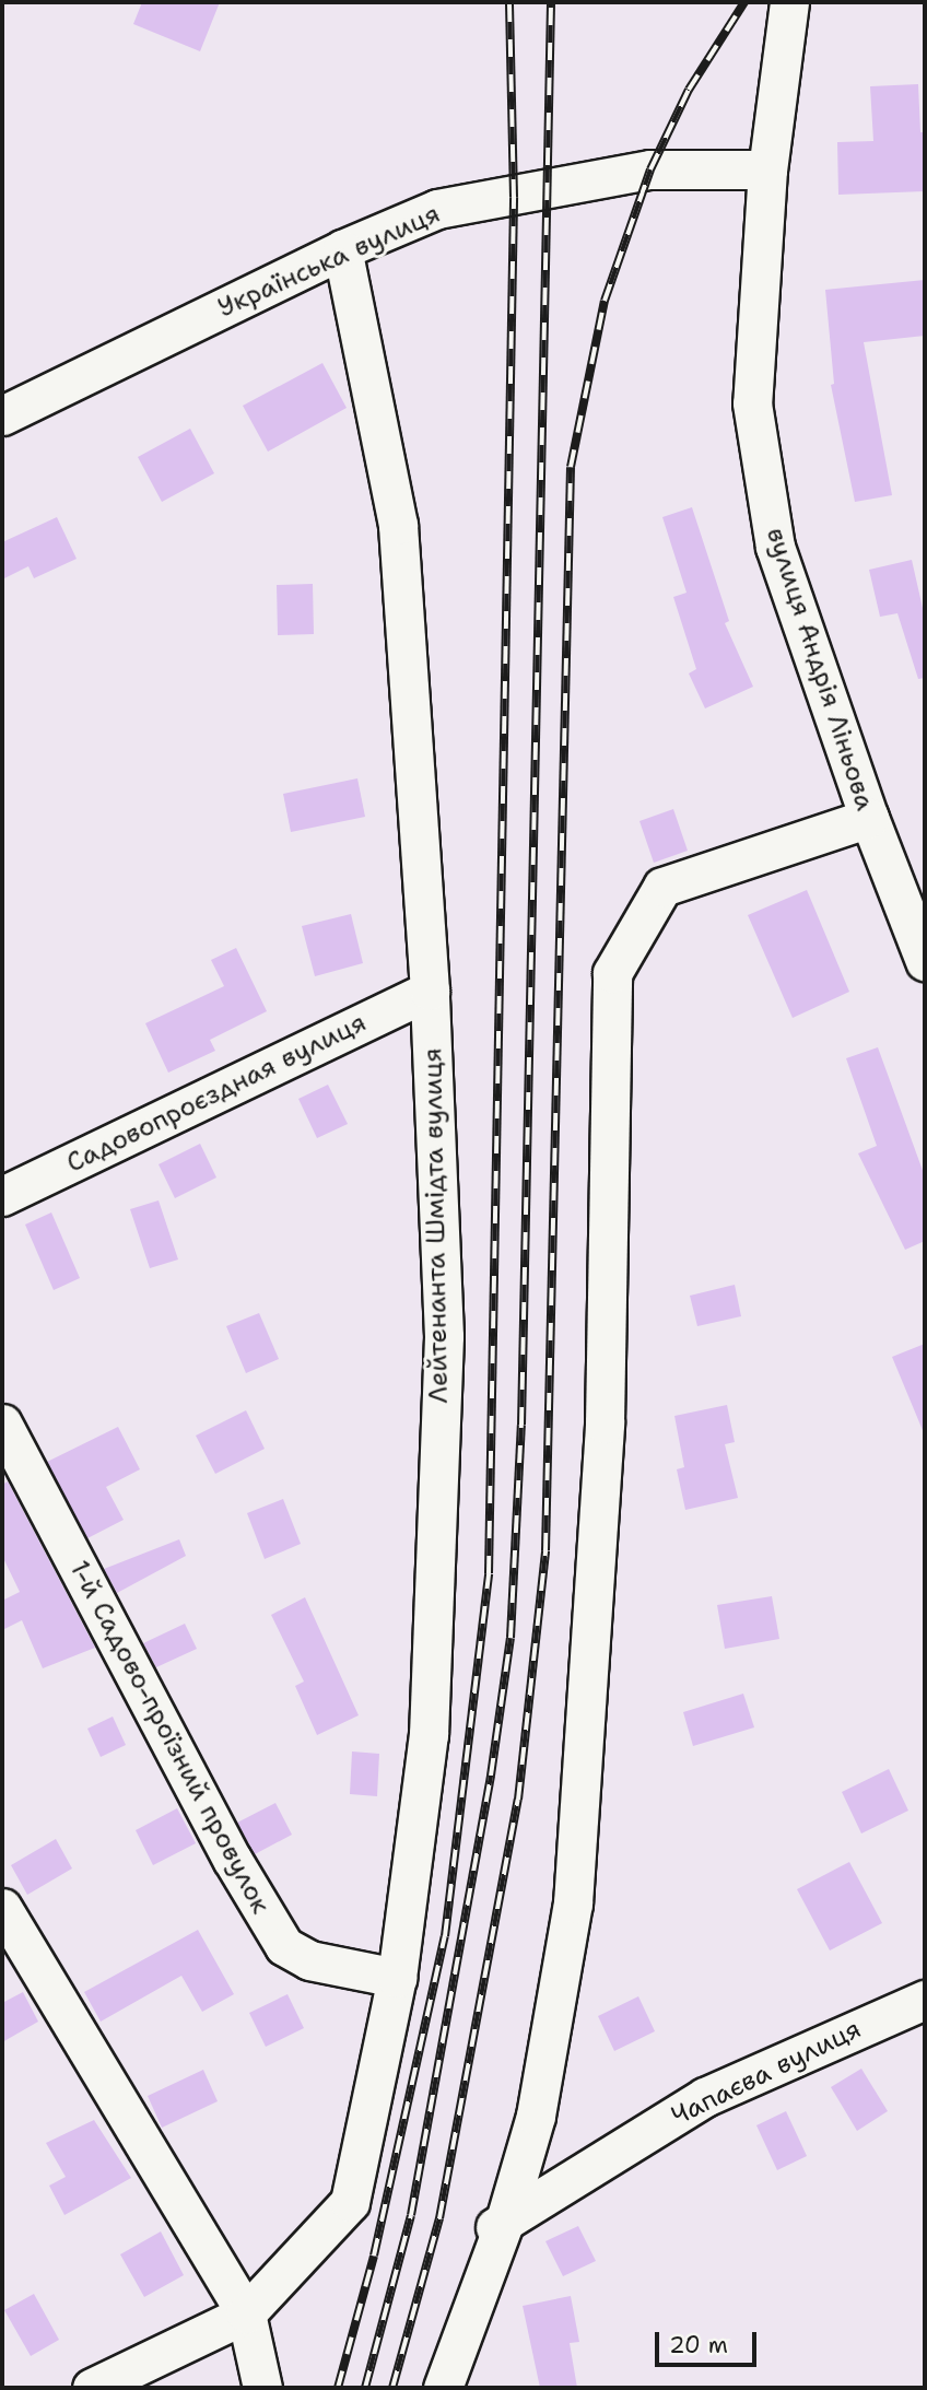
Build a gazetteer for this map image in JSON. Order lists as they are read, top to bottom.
{
  "streets": {
    "street": [
      "Українська вулиця",
      "вулиця Андрія Ліньова",
      "Садовопроєздная вулиця",
      "Лейтенанта Шмідта вулиця",
      "1-й Садово-проїзний провулок",
      "Чапаєва вулиця"
    ]
  },
  "crossings": [
    ["Українська вулиця", "вулиця Андрія Ліньова"],
    ["Українська вулиця", "Лейтенанта Шмідта вулиця"],
    ["Садовопроєздная вулиця", "Лейтенанта Шмідта вулиця"],
    ["Лейтенанта Шмідта вулиця", "1-й Садово-проїзний провулок"]
  ],
  "scale_bar": "20 m"
}
